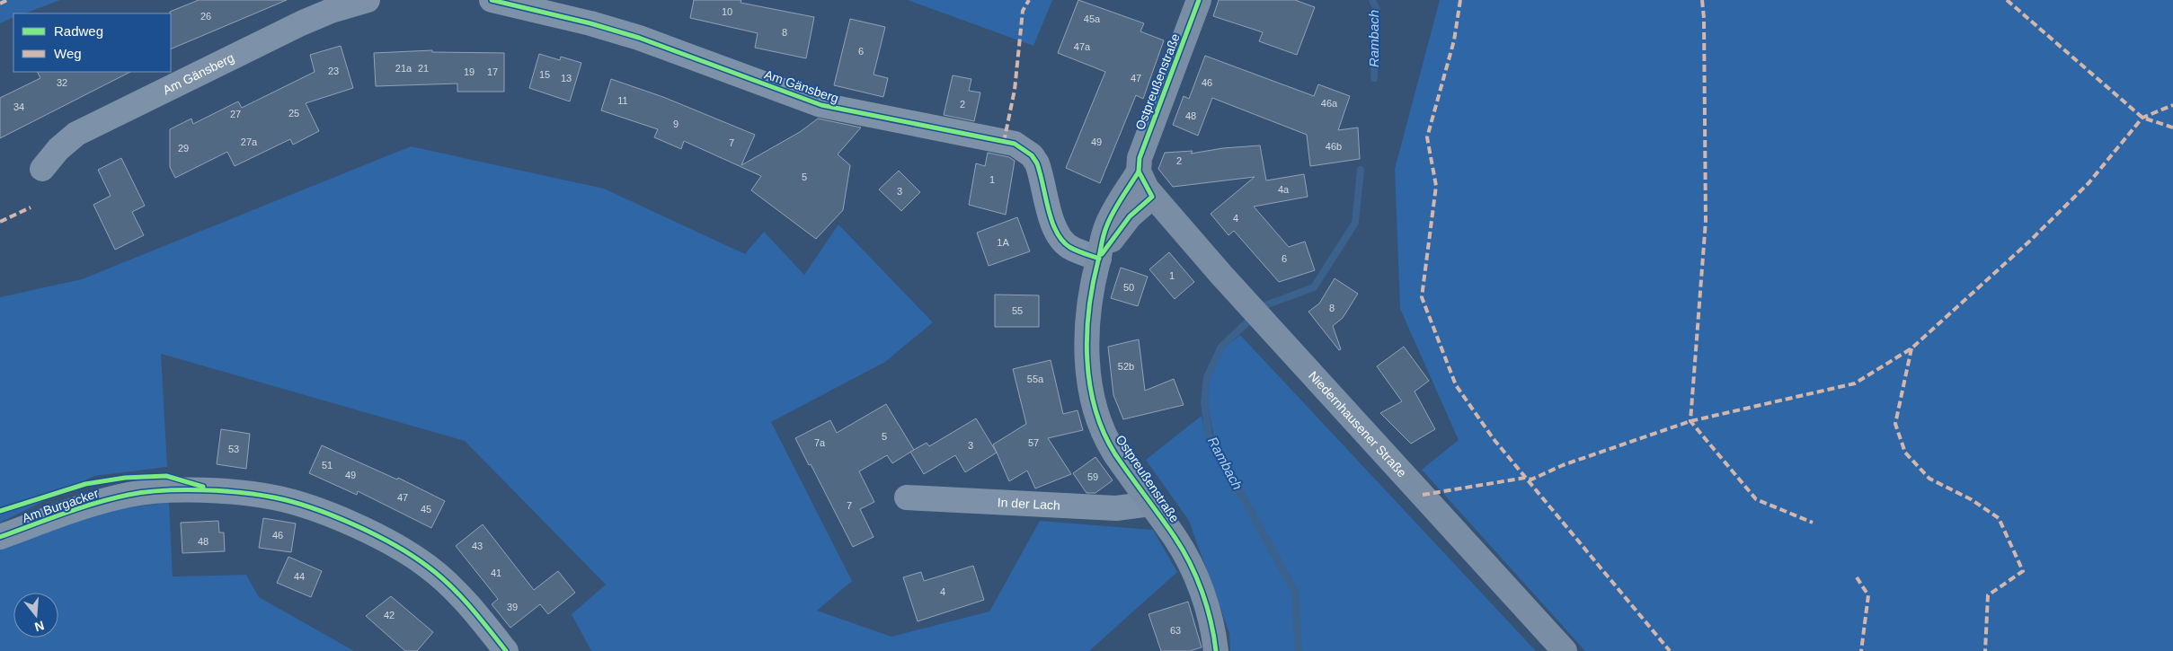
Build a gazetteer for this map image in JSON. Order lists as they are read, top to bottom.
{
  "streets": {
    "main road": ["Ostpreußenstraße", "Niedernhausener Straße"],
    "street": ["Am Gänsberg", "In der Lach", "Am Burgacker"]
  },
  "crossings": [
    ["Am Gänsberg", "Ostpreußenstraße"],
    ["Ostpreußenstraße", "Niedernhausener Straße"],
    ["Ostpreußenstraße", "In der Lach"]
  ],
  "water": ["Rambach"],
  "house_numbers": [
    "10",
    "26",
    "45a",
    "8",
    "47a",
    "6",
    "21a",
    "21",
    "23",
    "19",
    "17",
    "15",
    "13",
    "47",
    "32",
    "46",
    "11",
    "46a",
    "2",
    "34",
    "25",
    "27",
    "48",
    "9",
    "27a",
    "49",
    "7",
    "46b",
    "29",
    "2",
    "5",
    "1",
    "4a",
    "3",
    "4",
    "1A",
    "6",
    "1",
    "50",
    "8",
    "55",
    "52b",
    "55a",
    "5",
    "7a",
    "57",
    "3",
    "53",
    "51",
    "49",
    "59",
    "47",
    "7",
    "45",
    "46",
    "48",
    "43",
    "41",
    "44",
    "4",
    "39",
    "42",
    "63"
  ],
  "legend": ["Radweg", "Weg"],
  "north": "bottom"
}
